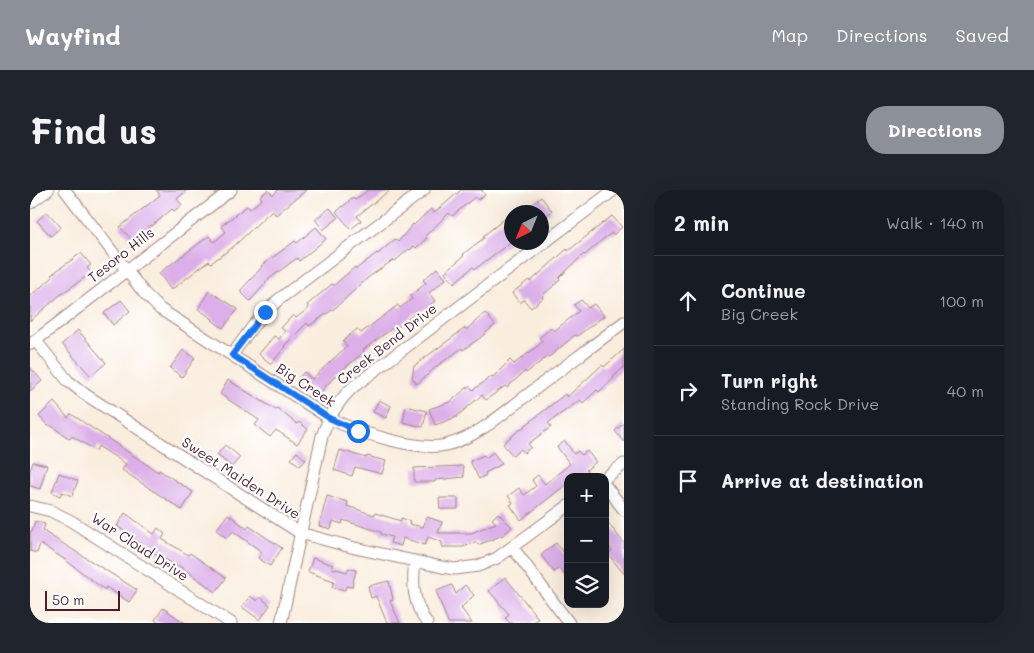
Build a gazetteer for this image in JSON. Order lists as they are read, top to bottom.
{
  "streets": {
    "street": [
      "Tesoro Hills",
      "Creek Bend Drive",
      "Big Creek",
      "Sweet Maiden Drive",
      "War Cloud Drive"
    ]
  },
  "crossings": [
    ["Tesoro Hills", "Big Creek"],
    ["Tesoro Hills", "Sweet Maiden Drive"],
    ["Creek Bend Drive", "Big Creek"],
    ["Creek Bend Drive", "Sweet Maiden Drive"]
  ],
  "scale_bar": "50 m",
  "north": "bottom left",
  "page": {
    "header": "Wayfind",
    "nav": ["Map", "Directions", "Saved"],
    "buttons": "Directions",
    "title": "Find us",
    "heading": ["2 min", "Walk · 140 m"],
    "list": [
      ["Continue", "Big Creek", "100 m"],
      ["Turn right", "Standing Rock Drive", "40 m"],
      "Arrive at destination"
    ],
    "map_buttons": ["+", "−"],
    "scale": "50 m"
  }
}
